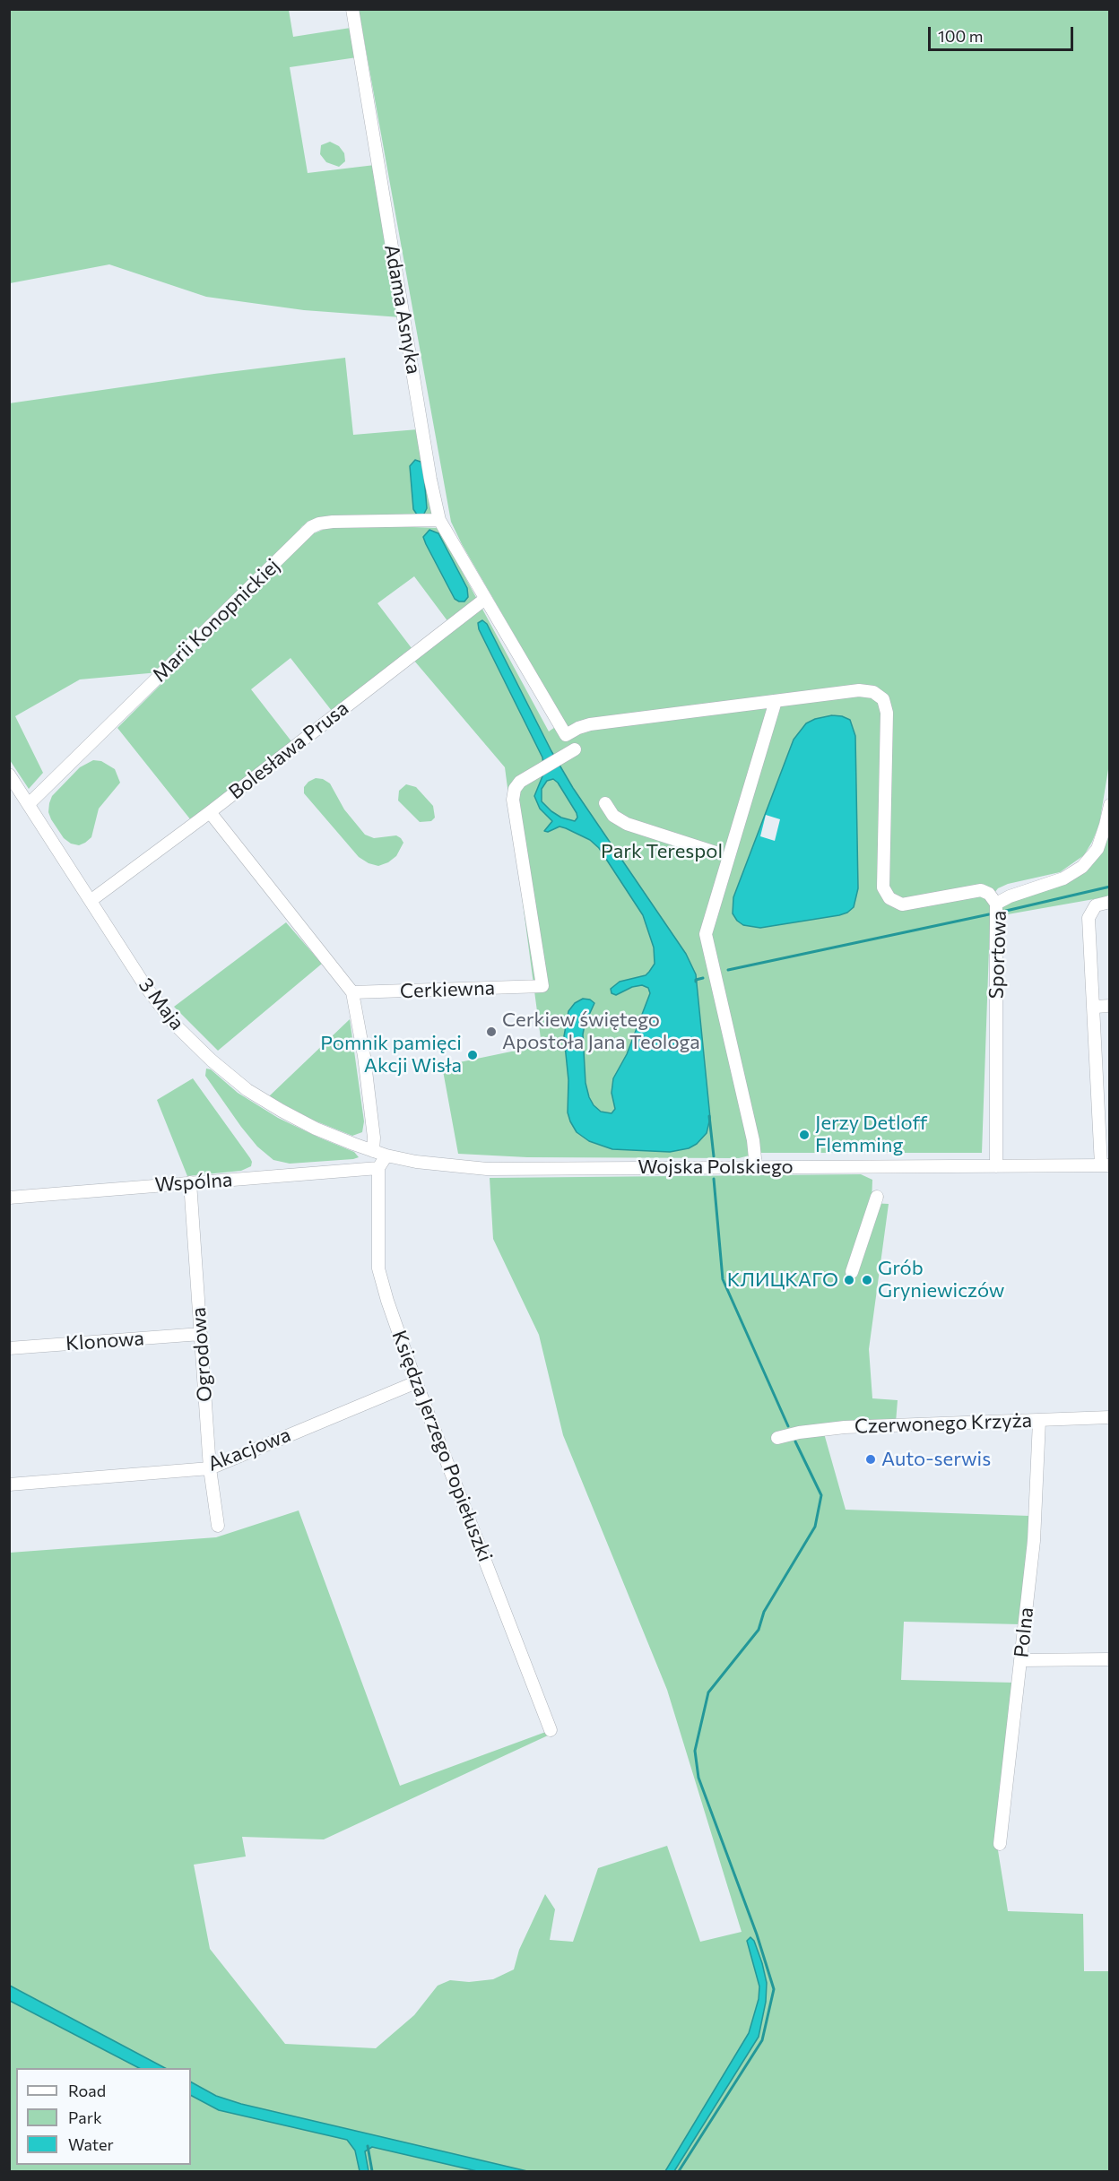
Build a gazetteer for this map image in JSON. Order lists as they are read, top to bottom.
{
  "streets": {
    "street": [
      "Adama Asnyka",
      "Marii Konopnickiej",
      "Bolesława Prusa",
      "Sportowa",
      "Cerkiewna",
      "3 Maja",
      "Wojska Polskiego",
      "Wspólna",
      "Klonowa",
      "Ogrodowa",
      "Czerwonego Krzyża",
      "Księdza Jerzego Popiełuszki",
      "Akacjowa",
      "Polna"
    ]
  },
  "crossings": [
    ["Adama Asnyka", "Marii Konopnickiej"],
    ["Adama Asnyka", "Bolesława Prusa"],
    ["Marii Konopnickiej", "3 Maja"],
    ["Bolesława Prusa", "3 Maja"],
    ["Sportowa", "Wojska Polskiego"],
    ["3 Maja", "Wojska Polskiego"],
    ["Wspólna", "Ogrodowa"],
    ["Wspólna", "Księdza Jerzego Popiełuszki"],
    ["Klonowa", "Ogrodowa"],
    ["Ogrodowa", "Akacjowa"],
    ["Czerwonego Krzyża", "Polna"],
    ["Księdza Jerzego Popiełuszki", "Akacjowa"]
  ],
  "parks": ["Park Terespol"],
  "places": [
    "Cerkiew świętego Apostoła Jana Teologa",
    "Pomnik pamięci Akcji Wisła",
    "Jerzy Detloff Flemming",
    "КЛИЦКАГО",
    "Grób Gryniewiczów",
    "Auto-serwis"
  ],
  "legend": ["Road", "Park", "Water"],
  "scale_bar": "100 m"
}
